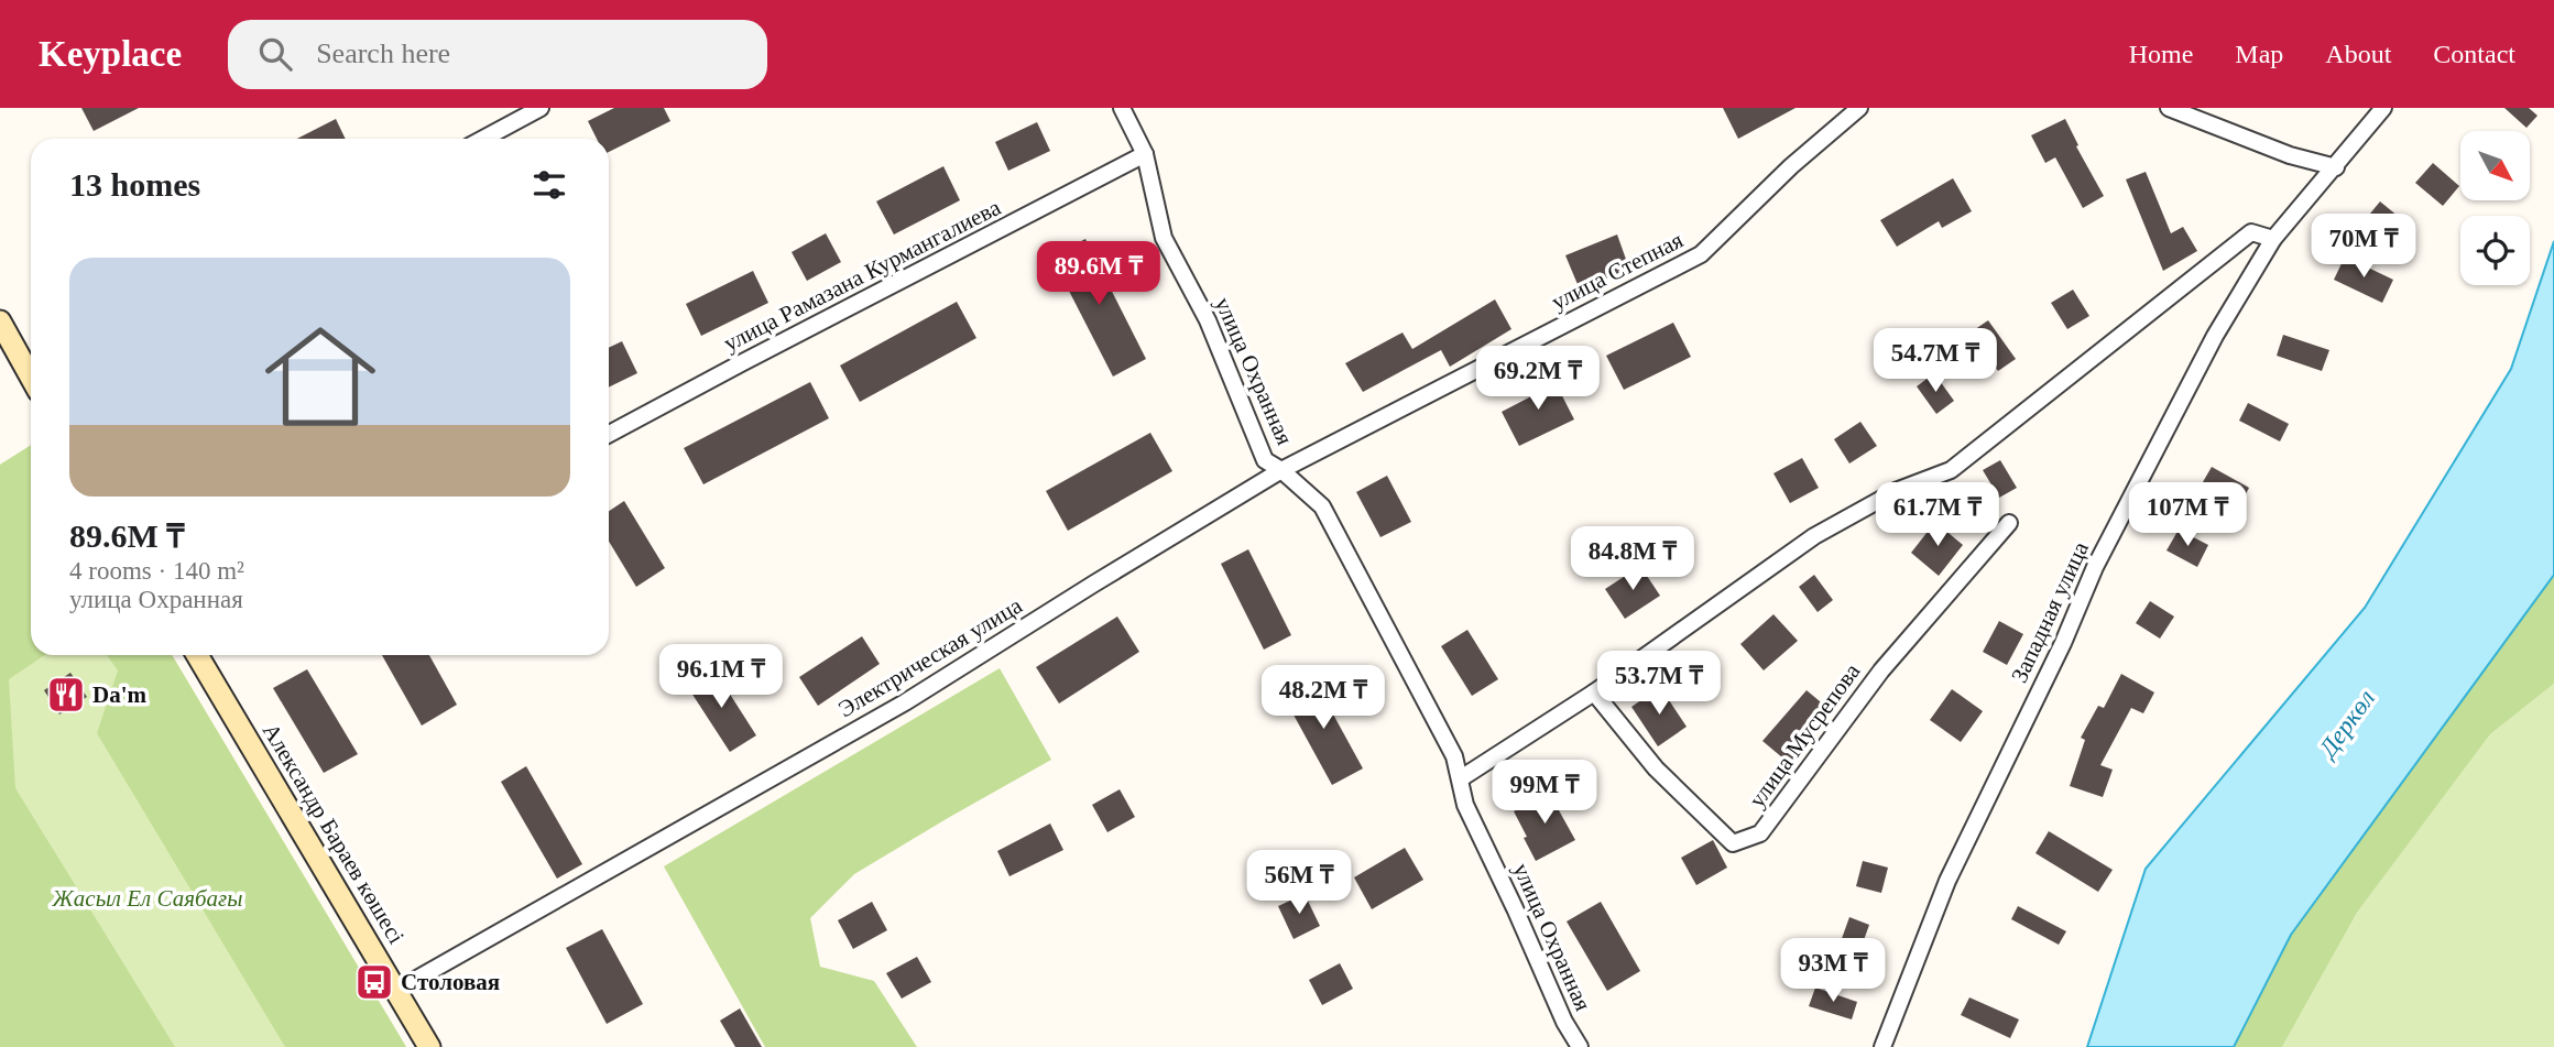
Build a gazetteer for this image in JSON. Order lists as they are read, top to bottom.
{
  "streets": {
    "street": [
      "улица Степная",
      "улица Рамазана Курмангалиева",
      "улица Охранная",
      "Западная улица",
      "Электрическая улица",
      "улица Мусрепова",
      "Александр Бараев көшесі"
    ]
  },
  "crossings": [
    ["улица Степная", "улица Охранная"],
    ["улица Степная", "Электрическая улица"],
    ["улица Рамазана Курмангалиева", "улица Охранная"],
    ["улица Охранная", "Электрическая улица"],
    ["Электрическая улица", "Александр Бараев көшесі"]
  ],
  "water": ["Деркөл"],
  "parks": ["Жасыл Ел Саябағы"],
  "places": {
    "restaurant": ["Da'm"],
    "bus stop": ["Столовая"]
  },
  "north": "bottom right",
  "page": {
    "header": "Keyplace",
    "search": "Search here",
    "nav": [
      "Home",
      "Map",
      "About",
      "Contact"
    ],
    "heading": "13 homes",
    "price": [
      "70M ₸",
      "89.6M ₸",
      "54.7M ₸",
      "69.2M ₸",
      "61.7M ₸",
      "107M ₸",
      "84.8M ₸",
      "96.1M ₸",
      "53.7M ₸",
      "48.2M ₸",
      "99M ₸",
      "56M ₸",
      "93M ₸"
    ],
    "list": [
      {
        "name": "89.6M ₸",
        "note": "4 rooms · 140 m² · улица Охранная"
      }
    ]
  }
}
